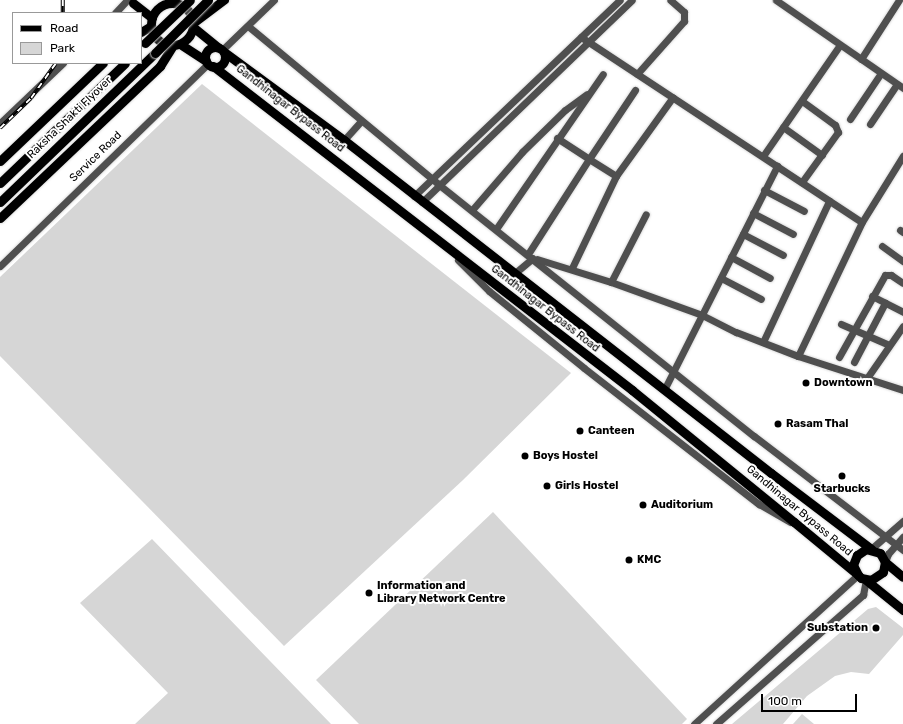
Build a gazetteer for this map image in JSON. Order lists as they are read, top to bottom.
{
  "streets": {
    "main road": ["Gandhinagar Bypass Road", "Raksha Shakti Flyover"],
    "street": ["Service Road"]
  },
  "crossings": [
    ["Gandhinagar Bypass Road", "Service Road"]
  ],
  "places": [
    "Downtown",
    "Rasam Thal",
    "Canteen",
    "Boys Hostel",
    "Starbucks",
    "Girls Hostel",
    "Auditorium",
    "KMC",
    "Information and Library Network Centre",
    "Substation"
  ],
  "legend": ["Road", "Park"],
  "scale_bar": "100 m"
}
